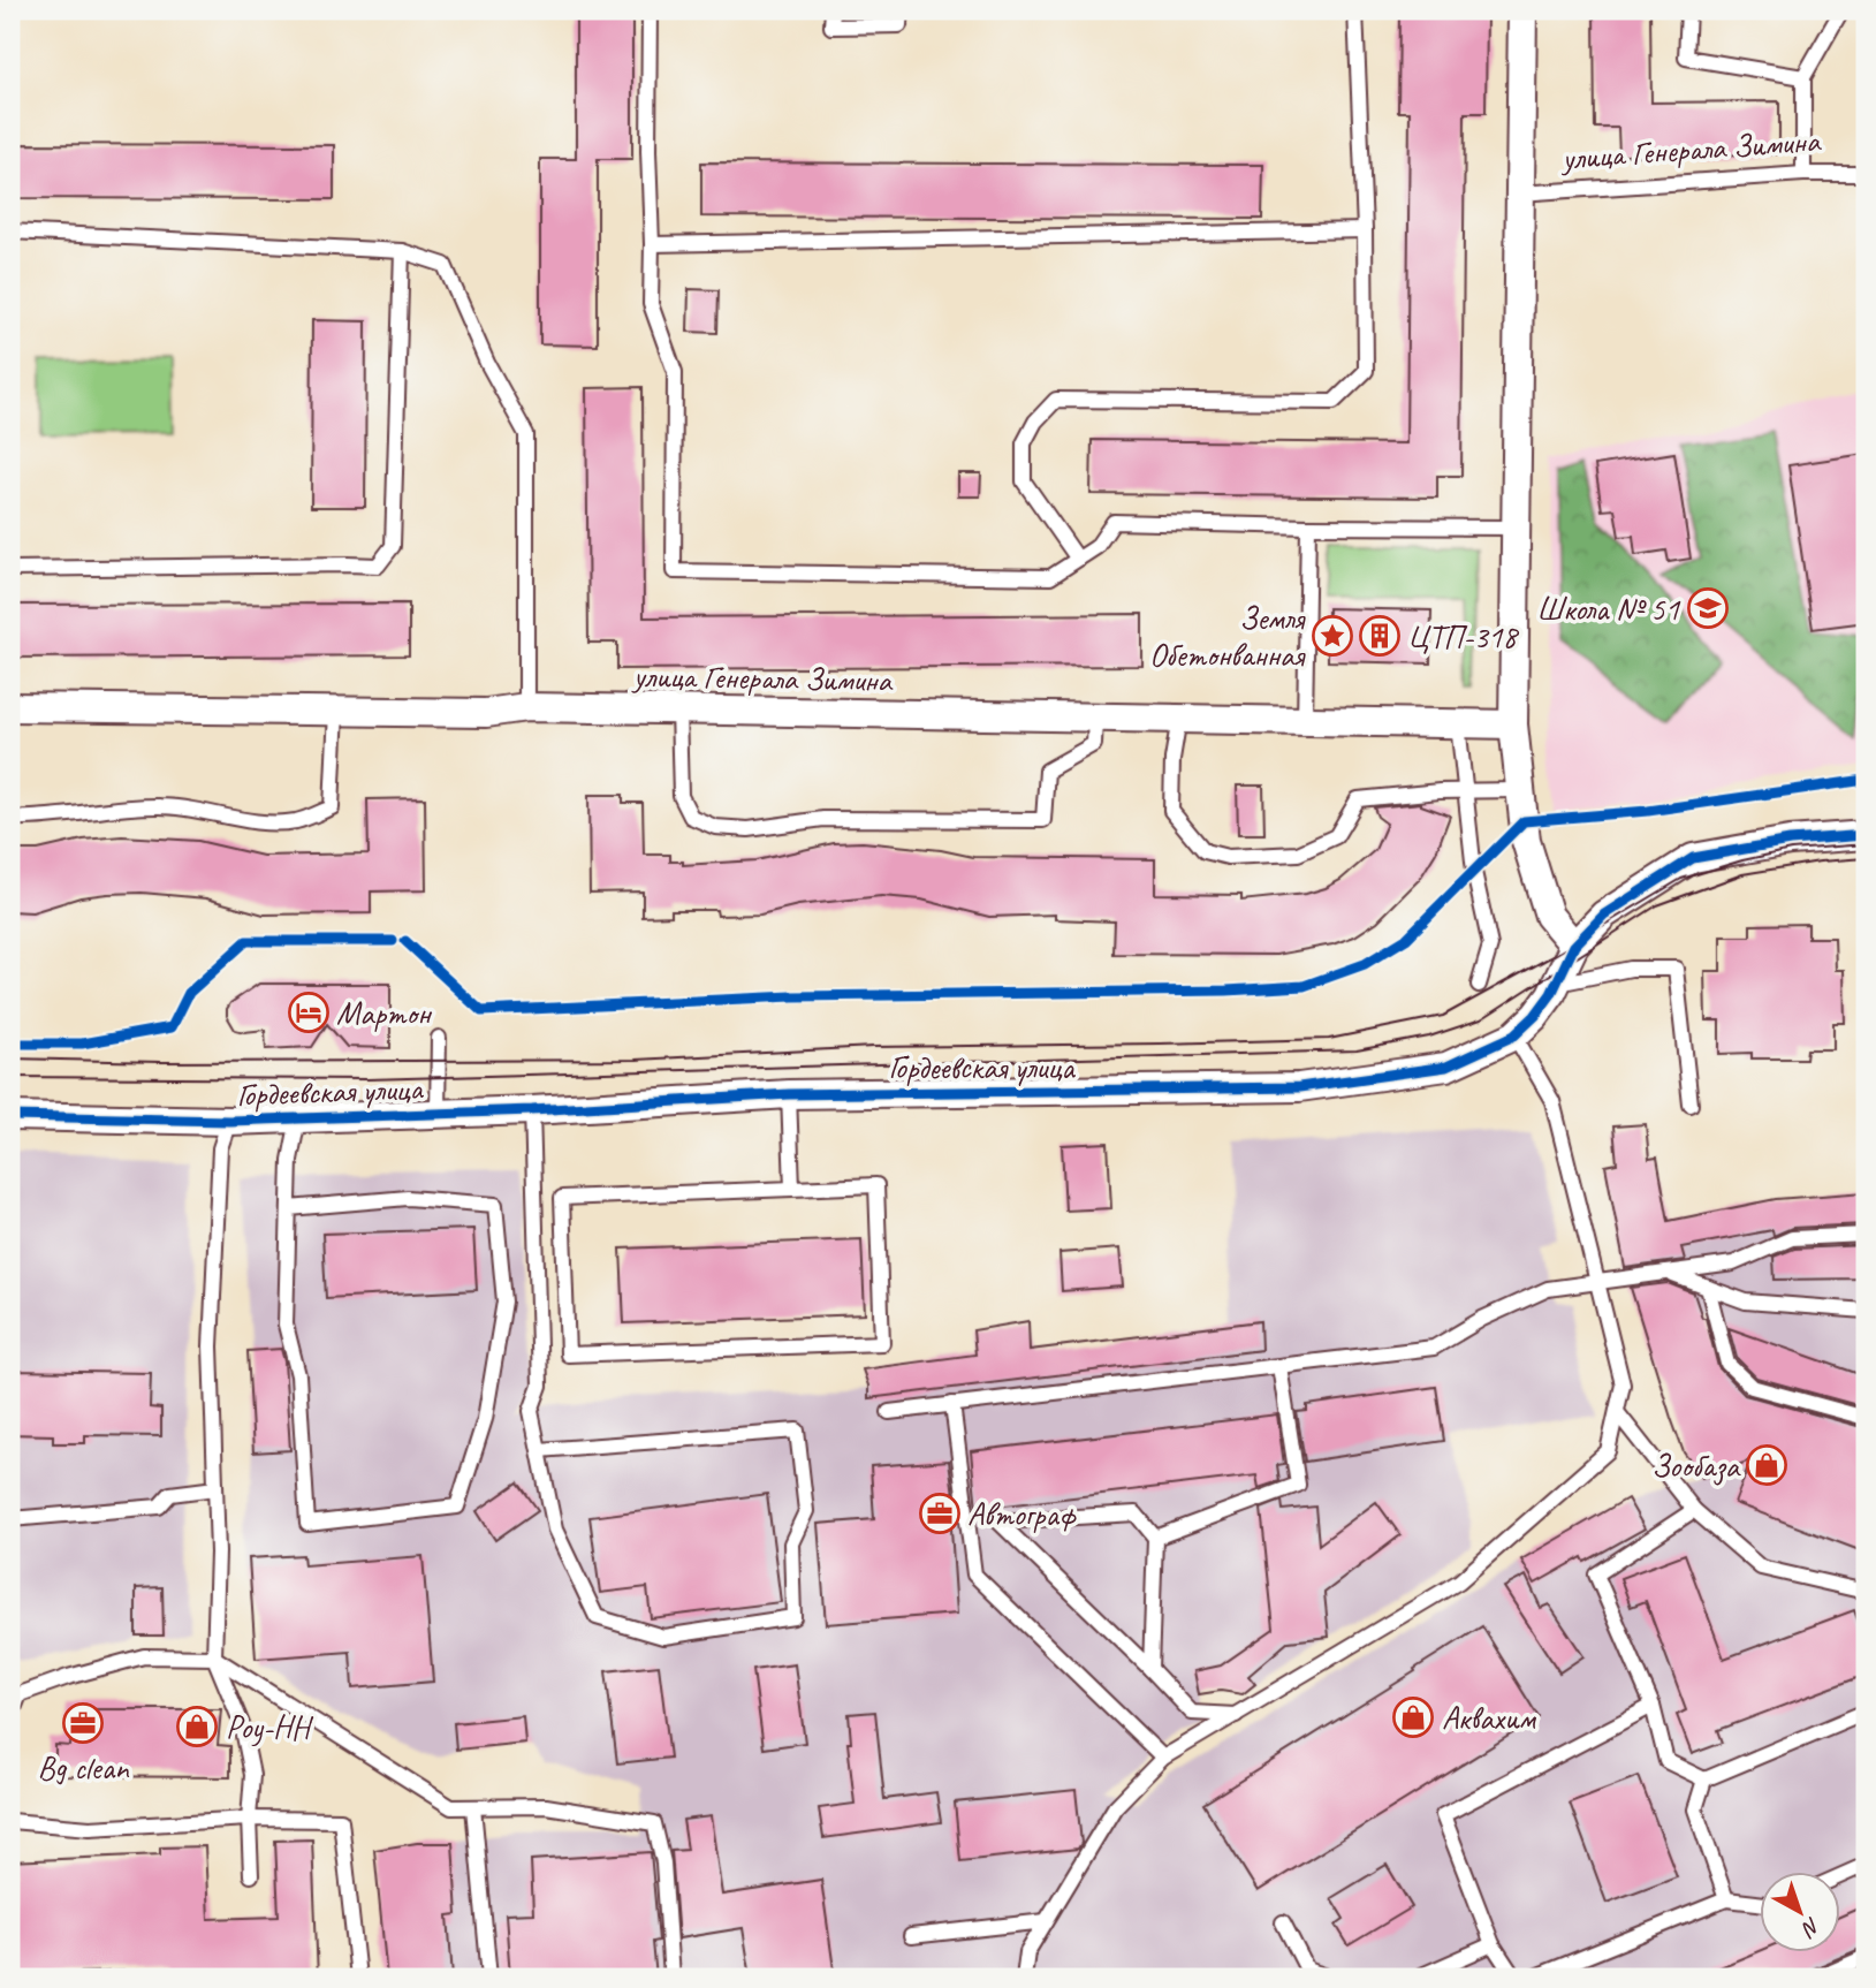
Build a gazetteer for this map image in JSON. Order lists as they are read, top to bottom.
{
  "streets": {
    "street": ["улица Генерала Зимина", "Гордеевская улица"]
  },
  "places": {
    "school or university": ["Школа № 51"],
    "place": ["Земля Обетонванная"],
    "building": ["ЦТП-318"],
    "hotel": ["Мартон"],
    "shop": ["Зообаза", "Аквахим", "Роу-НН"],
    "office": ["Автограф", "Bg clean"]
  },
  "north": "bottom right"
}
